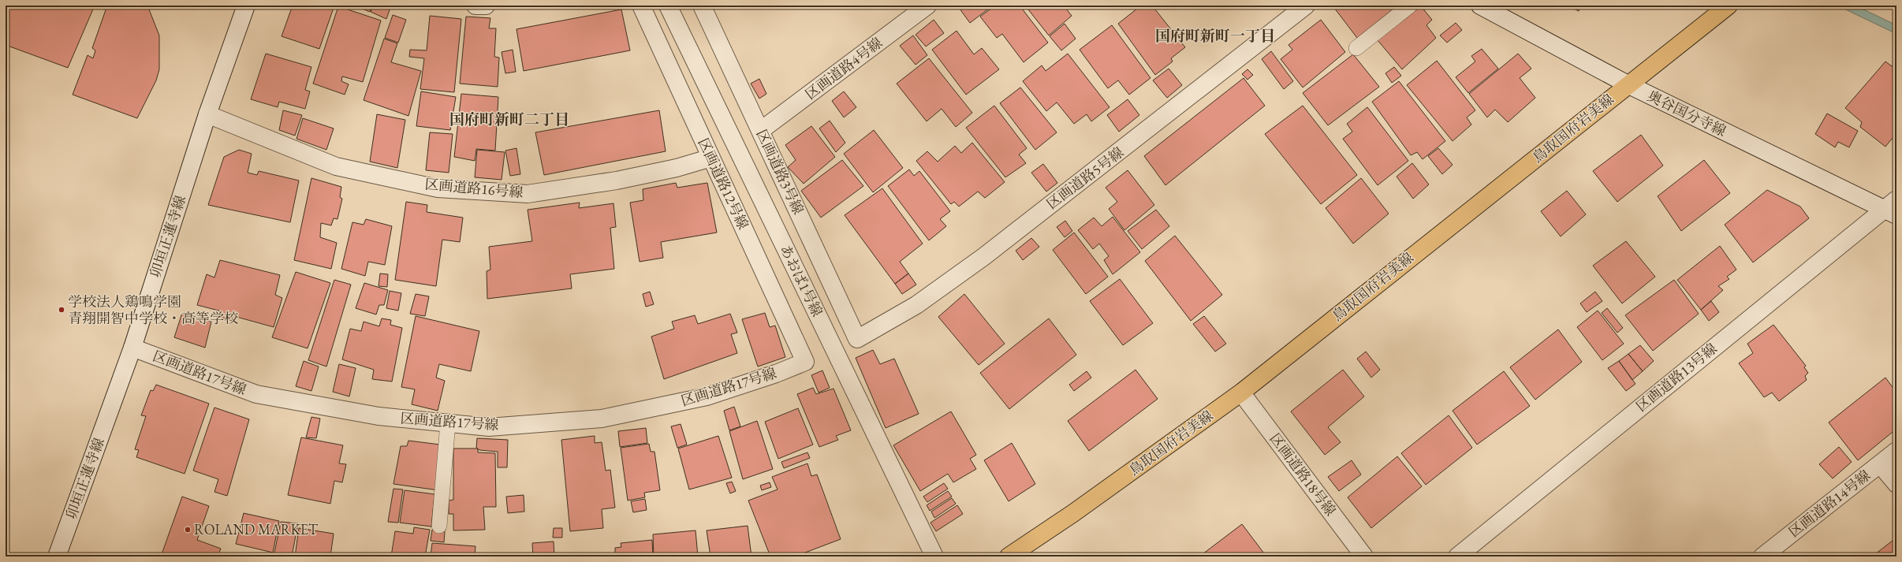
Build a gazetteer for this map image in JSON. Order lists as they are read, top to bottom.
{
  "streets": {
    "main road": ["鳥取国府岩美線"],
    "street": [
      "区画道路4号線",
      "奥谷国分寺線",
      "区画道路3号線",
      "区画道路5号線",
      "区画道路12号線",
      "区画道路16号線",
      "卯垣正蓮寺線",
      "あおば1号線",
      "区画道路17号線",
      "区画道路13号線",
      "区画道路18号線",
      "区画道路14号線"
    ]
  },
  "crossings": [
    ["区画道路4号線", "区画道路3号線"],
    ["奥谷国分寺線", "鳥取国府岩美線"],
    ["奥谷国分寺線", "区画道路13号線"],
    ["鳥取国府岩美線", "区画道路18号線"],
    ["区画道路3号線", "区画道路5号線"],
    ["区画道路12号線", "区画道路16号線"],
    ["区画道路12号線", "区画道路17号線"],
    ["区画道路16号線", "卯垣正蓮寺線"],
    ["卯垣正蓮寺線", "区画道路17号線"]
  ],
  "districts": ["国府町新町一丁目", "国府町新町二丁目"],
  "places": ["学校法人鶏鳴学園 青翔開智中学校・高等学校", "ROLAND MARKET"]
}
